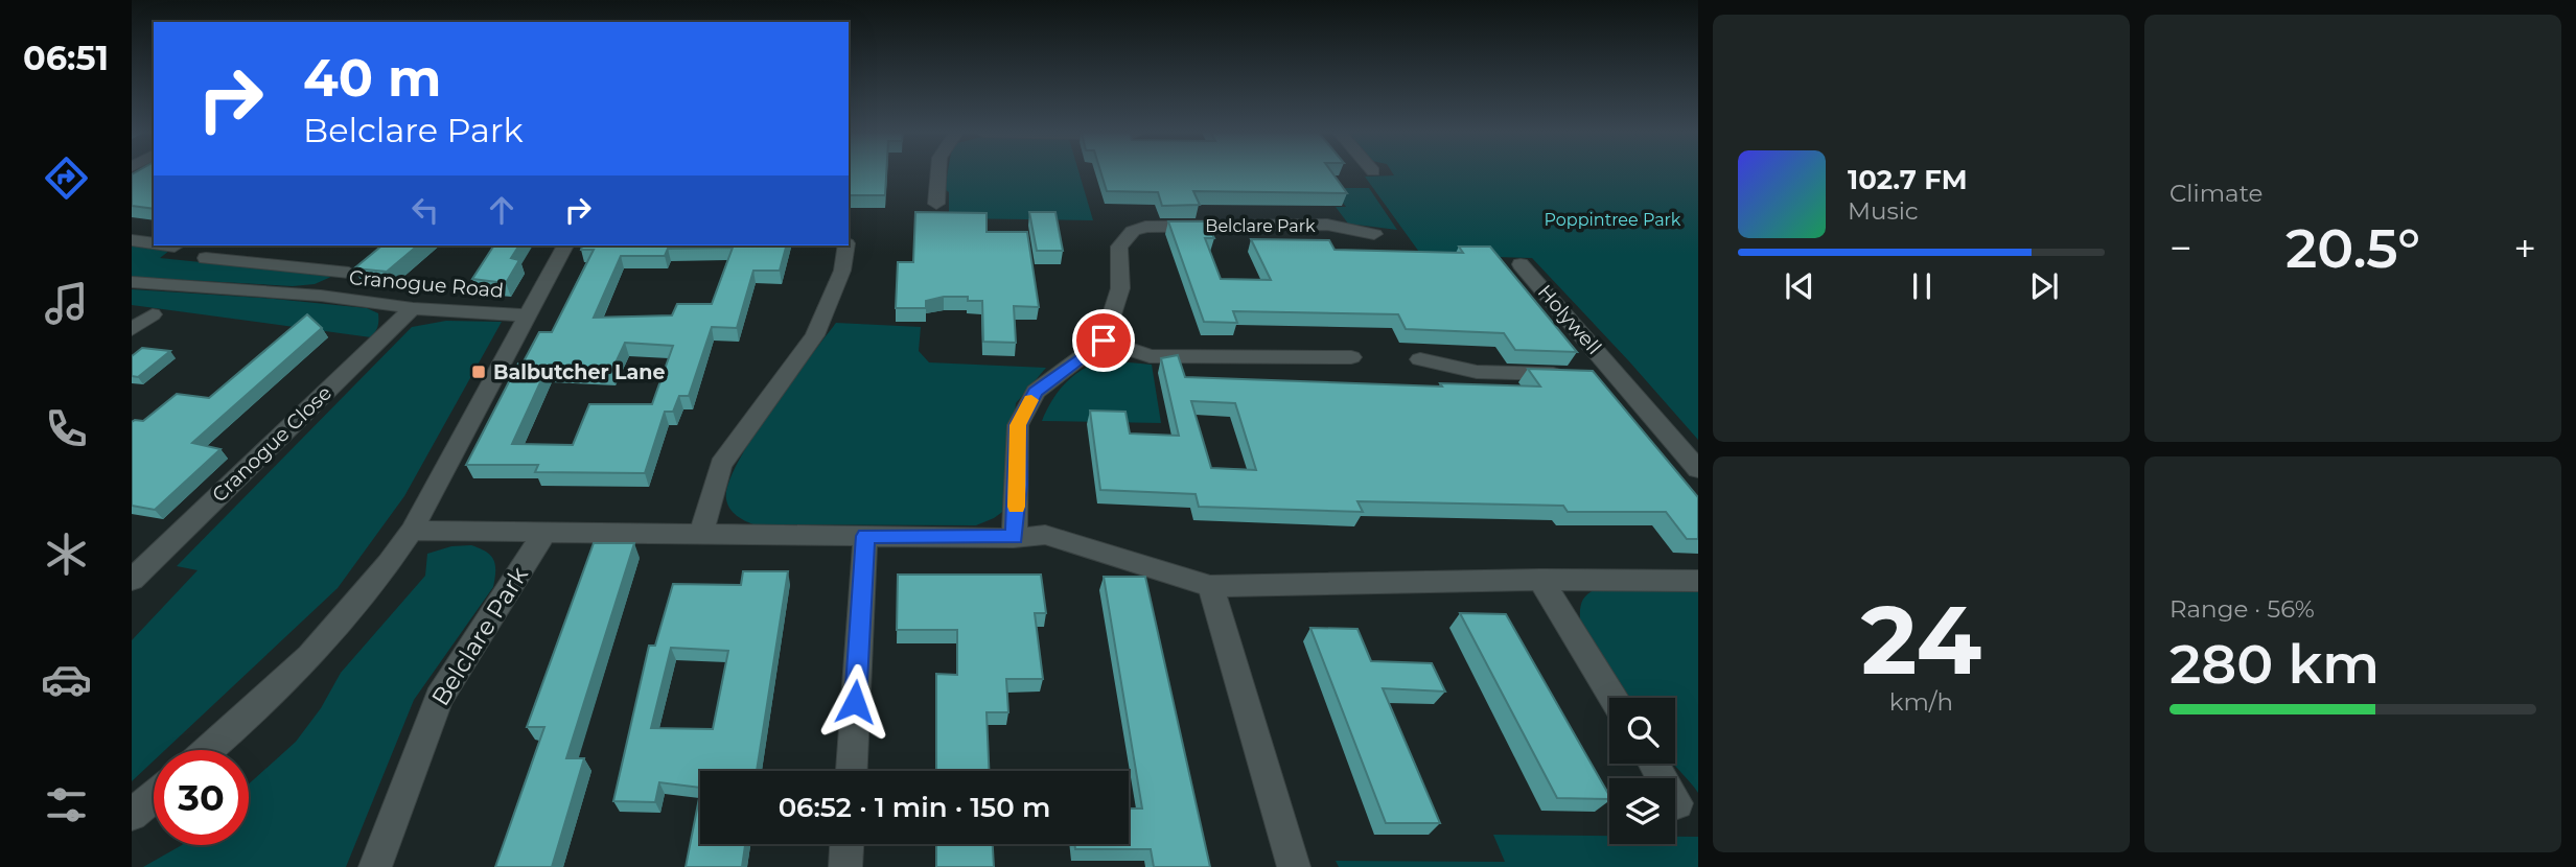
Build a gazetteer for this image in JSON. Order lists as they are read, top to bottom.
{
  "streets": {
    "street": [
      "Belclare Park",
      "Cranogue Road",
      "Holywell",
      "Cranogue Close"
    ]
  },
  "crossings": [
    ["Cranogue Road", "Cranogue Close"]
  ],
  "parks": ["Poppintree Park"],
  "places": {
    "transit": ["Balbutcher Lane"]
  },
  "page": {
    "tabs": "06:51",
    "tile": [
      "Climate",
      ["24", "km/h"],
      ["Range · 56%", "280 km"]
    ],
    "turn": ["40 m", "Belclare Park"],
    "song": ["102.7 FM", "Music"],
    "heat": ["−", "20.5°", "+"],
    "limit": "30",
    "trip": "06:52 · 1 min · 150 m"
  }
}
